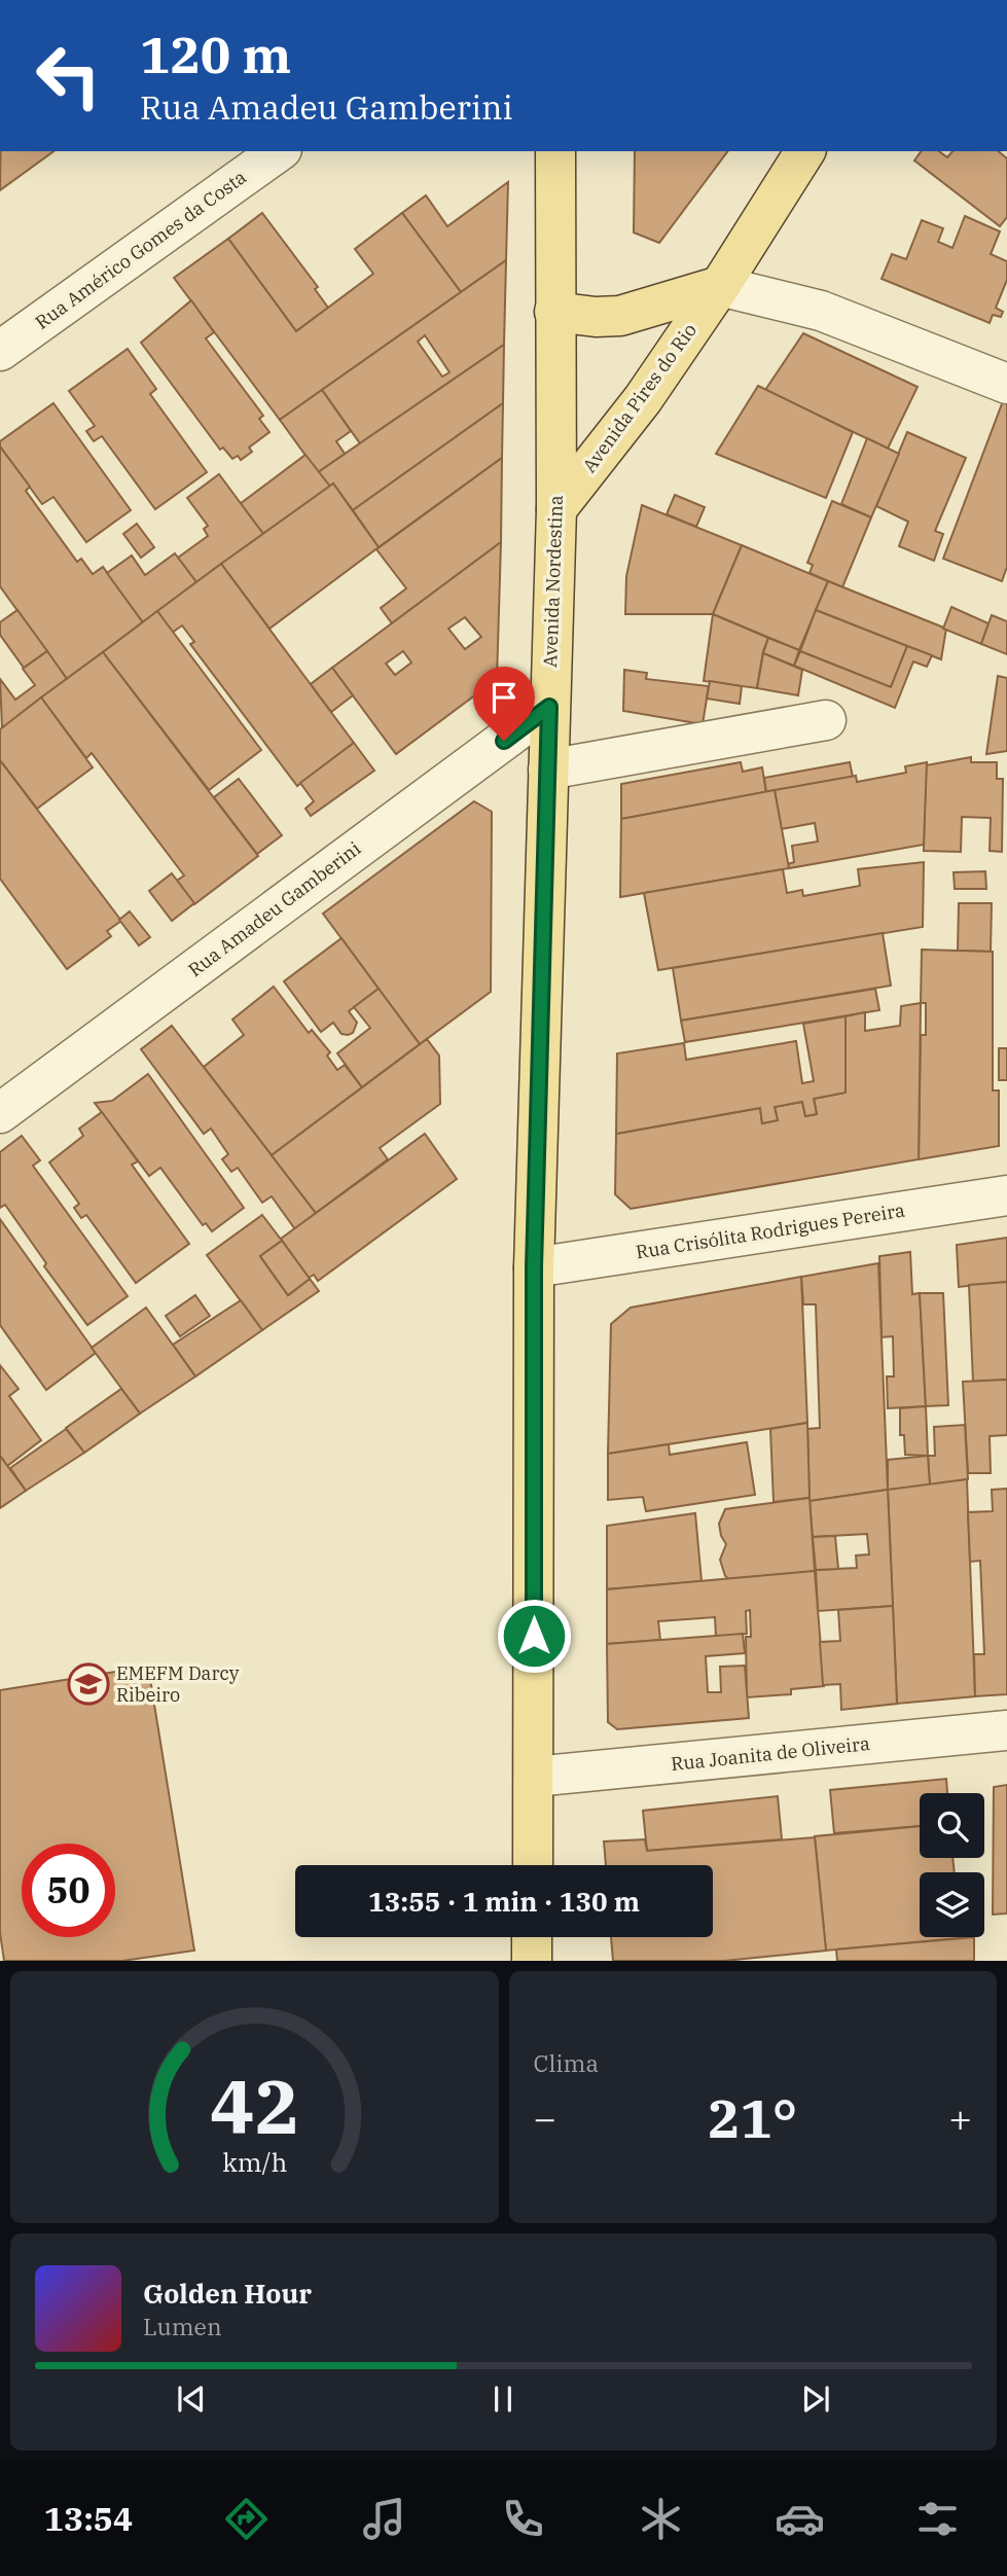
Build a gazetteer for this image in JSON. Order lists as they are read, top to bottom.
{
  "streets": {
    "main road": ["Avenida Pires do Rio", "Avenida Nordestina"],
    "street": [
      "Rua Américo Gomes da Costa",
      "Rua Amadeu Gamberini",
      "Rua Crisólita Rodrigues Pereira",
      "Rua Joanita de Oliveira"
    ]
  },
  "crossings": [
    ["Avenida Pires do Rio", "Avenida Nordestina"],
    ["Avenida Nordestina", "Rua Amadeu Gamberini"],
    ["Avenida Nordestina", "Rua Crisólita Rodrigues Pereira"],
    ["Avenida Nordestina", "Rua Joanita de Oliveira"]
  ],
  "places": {
    "school or university": ["EMEFM Darcy Ribeiro"]
  },
  "page": {
    "turn": ["120 m", "Rua Amadeu Gamberini"],
    "limit": "50",
    "trip": "13:55 · 1 min · 130 m",
    "tile": "Clima",
    "heat": ["−", "21°", "+"],
    "song": ["Golden Hour", "Lumen"],
    "tabs": "13:54",
    "gauge": ["42", "km/h"]
  }
}
